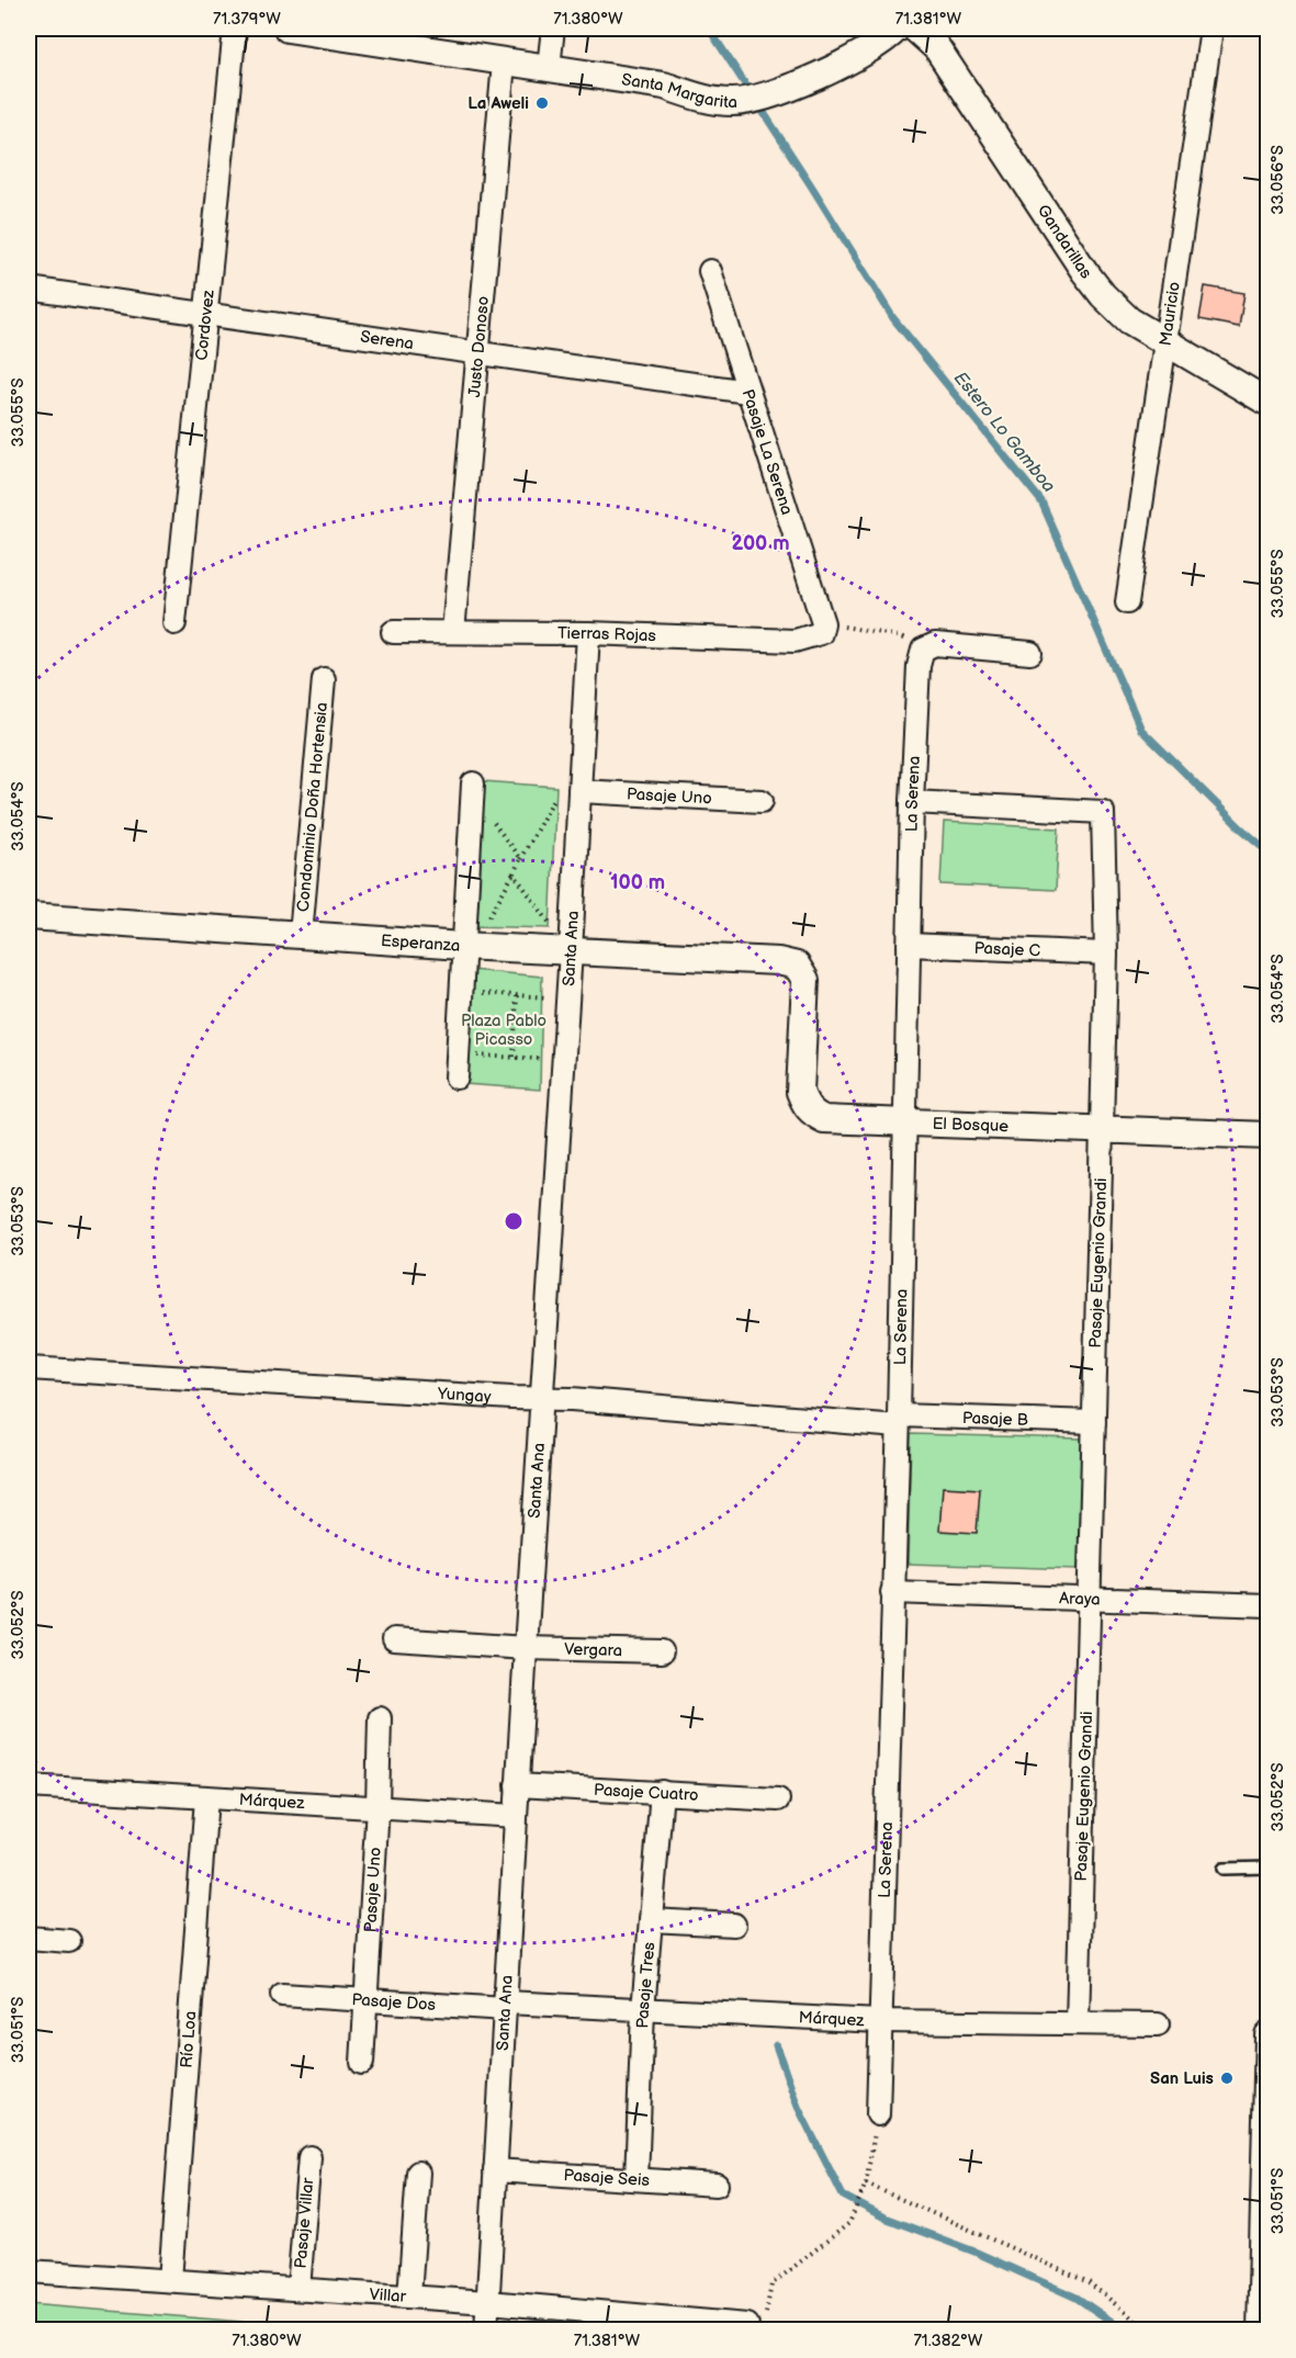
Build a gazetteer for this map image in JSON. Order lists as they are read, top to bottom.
{
  "streets": {
    "street": [
      "Santa Margarita",
      "Gandarillas",
      "Mauricio",
      "Cordovez",
      "Serena",
      "Justo Donoso",
      "Pasaje La Serena",
      "Tierras Rojas",
      "La Serena",
      "Pasaje Uno",
      "Condominio Doña Hortensia",
      "Esperanza",
      "Santa Ana",
      "Pasaje C",
      "El Bosque",
      "Pasaje Eugenio Grandi",
      "Yungay",
      "Pasaje B",
      "Araya",
      "Vergara",
      "Pasaje Cuatro",
      "Márquez",
      "Pasaje Tres",
      "Pasaje Dos",
      "Río Loa",
      "Pasaje Seis",
      "Pasaje Villar",
      "Villar"
    ]
  },
  "crossings": [
    ["Santa Margarita", "Justo Donoso"],
    ["Gandarillas", "Mauricio"],
    ["Cordovez", "Serena"],
    ["Serena", "Justo Donoso"],
    ["Serena", "Pasaje La Serena"],
    ["Justo Donoso", "Tierras Rojas"],
    ["Pasaje La Serena", "Tierras Rojas"],
    ["Tierras Rojas", "Santa Ana"],
    ["La Serena", "Pasaje C"],
    ["La Serena", "El Bosque"],
    ["La Serena", "Pasaje Eugenio Grandi"],
    ["La Serena", "Yungay"],
    ["La Serena", "Pasaje B"],
    ["La Serena", "Araya"],
    ["La Serena", "Márquez"],
    ["Pasaje Uno", "Santa Ana"],
    ["Pasaje Uno", "Márquez"],
    ["Pasaje Uno", "Pasaje Dos"],
    ["Condominio Doña Hortensia", "Esperanza"],
    ["Esperanza", "Santa Ana"],
    ["Esperanza", "El Bosque"],
    ["Santa Ana", "Yungay"],
    ["Santa Ana", "Vergara"],
    ["Santa Ana", "Pasaje Cuatro"],
    ["Santa Ana", "Márquez"],
    ["Santa Ana", "Pasaje Dos"],
    ["Santa Ana", "Pasaje Seis"],
    ["Santa Ana", "Villar"],
    ["Pasaje C", "Pasaje Eugenio Grandi"],
    ["El Bosque", "Pasaje Eugenio Grandi"],
    ["Pasaje Eugenio Grandi", "Pasaje B"],
    ["Pasaje Eugenio Grandi", "Araya"],
    ["Pasaje Eugenio Grandi", "Márquez"],
    ["Yungay", "Pasaje B"],
    ["Pasaje Cuatro", "Pasaje Tres"],
    ["Márquez", "Pasaje Tres"],
    ["Márquez", "Pasaje Dos"],
    ["Márquez", "Río Loa"],
    ["Pasaje Tres", "Pasaje Seis"],
    ["Río Loa", "Villar"],
    ["Pasaje Villar", "Villar"]
  ],
  "water": ["Estero Lo Gamboa"],
  "parks": ["Plaza Pablo Picasso"],
  "places": ["La Aweli", "San Luis"],
  "coordinates": [
    "71.379°W",
    "71.380°W",
    "71.381°W",
    "33.056°S",
    "33.055°S",
    "33.054°S",
    "33.053°S",
    "33.052°S",
    "33.051°S",
    "71.382°W"
  ],
  "rings": ["200 m", "100 m"]
}
